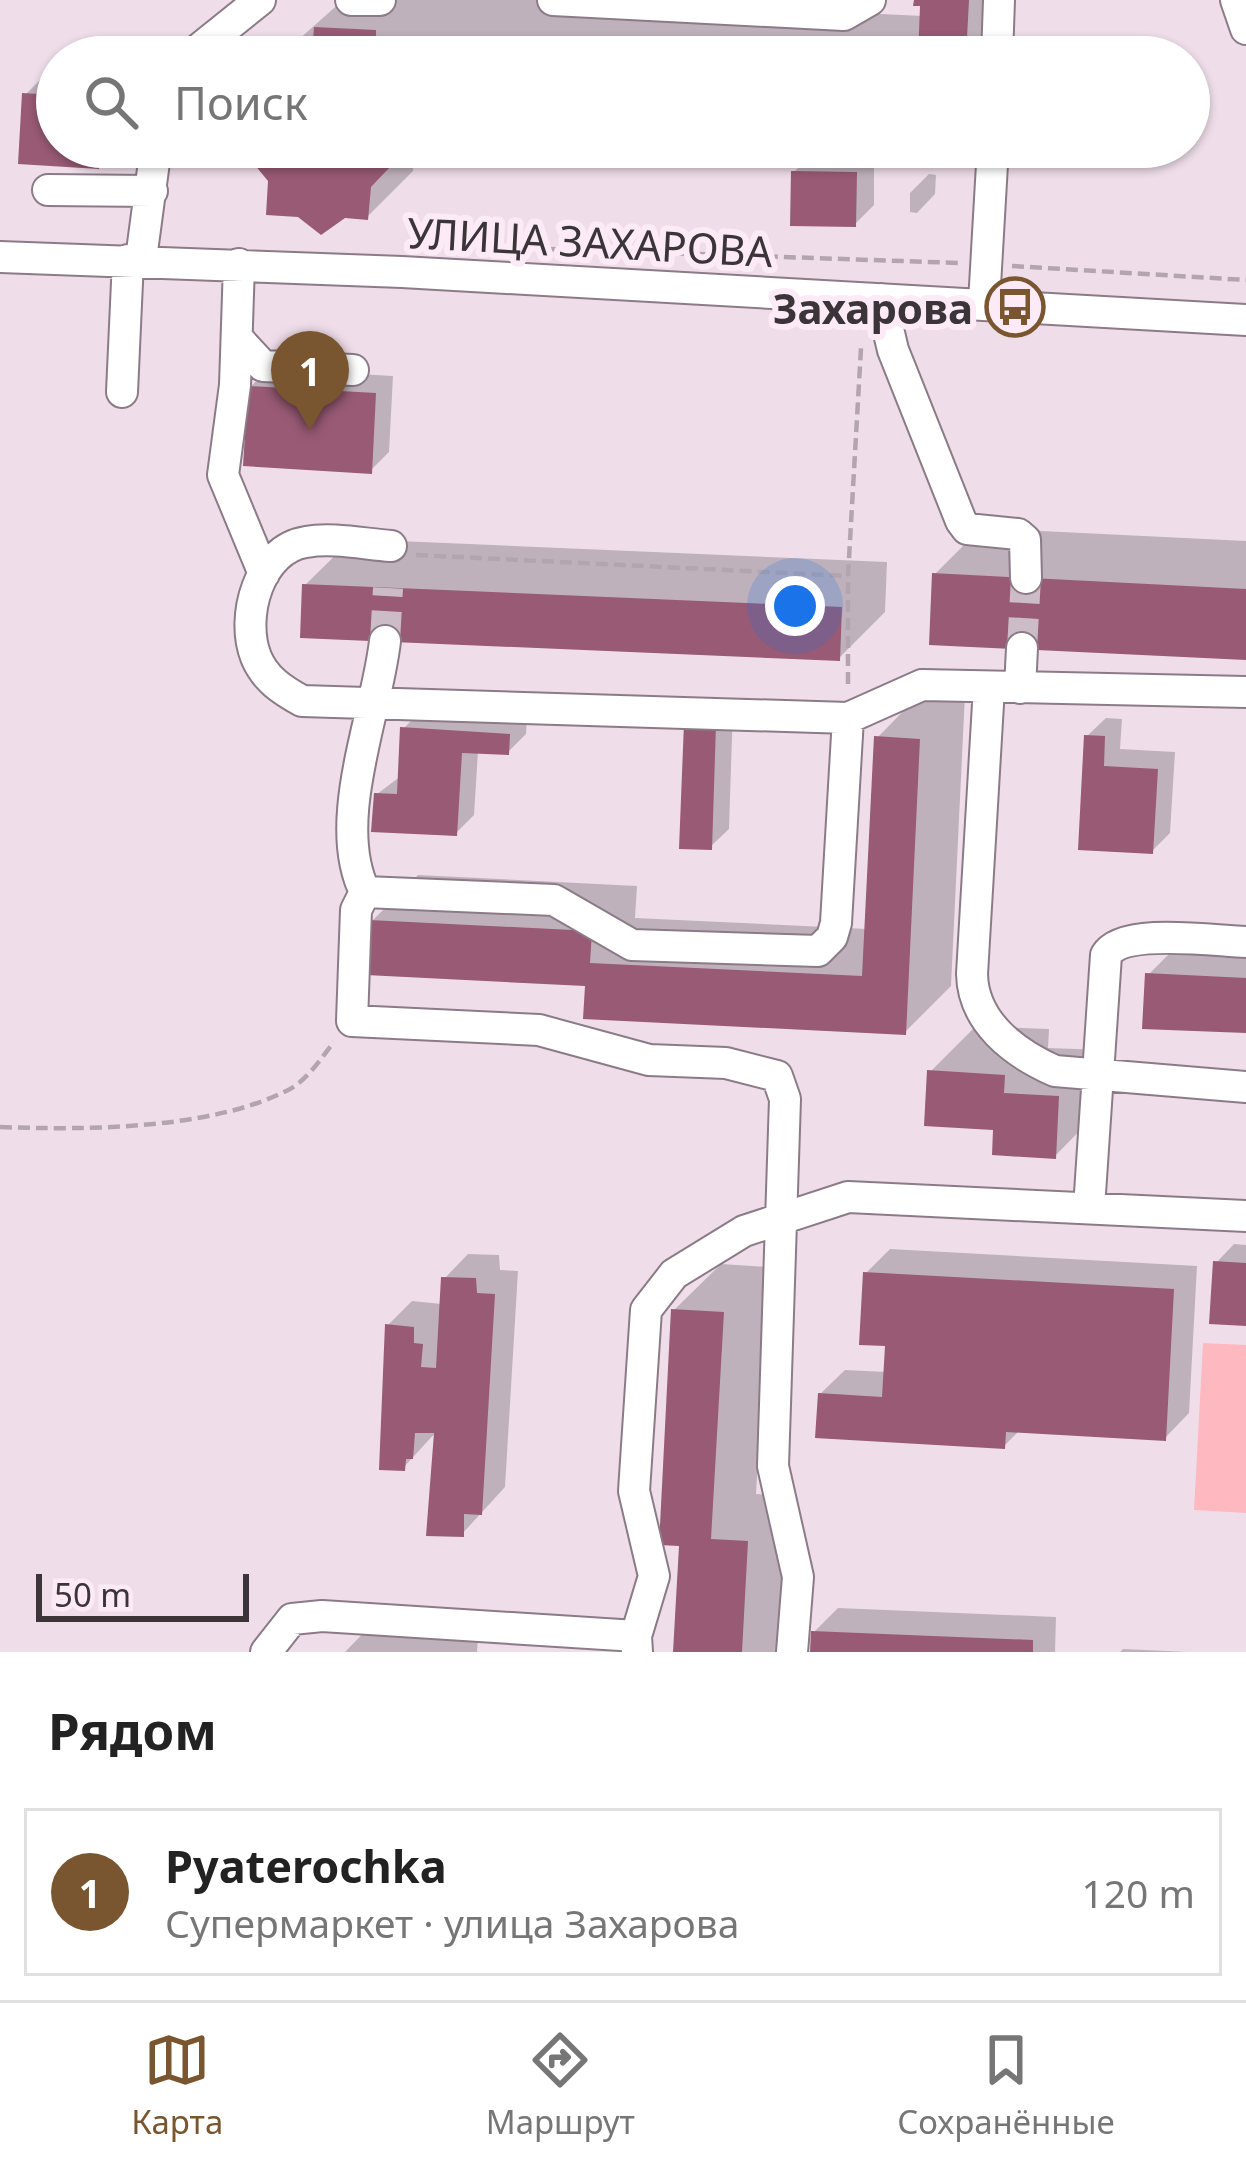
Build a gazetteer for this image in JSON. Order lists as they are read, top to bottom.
{
  "streets": {
    "street": ["УЛИЦА ЗАХАРОВА"]
  },
  "places": {
    "bus stop": ["Захарова"]
  },
  "scale_bar": "50 m",
  "page": {
    "search": "Поиск",
    "pins": "1",
    "scale": "50 m",
    "heading": "Рядом",
    "list": [
      {
        "mark": "1",
        "name": "Pyaterochka",
        "note": "Супермаркет · улица Захарова",
        "value": "120 m"
      }
    ],
    "nav": ["Карта", "Маршрут", "Сохранённые"]
  }
}
